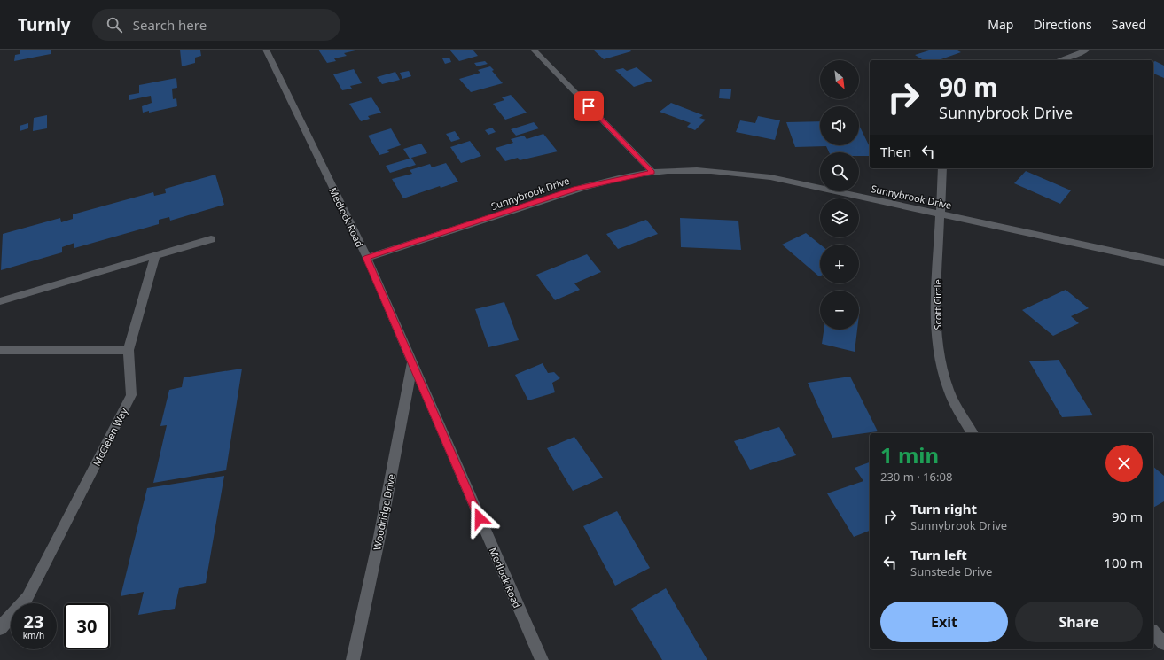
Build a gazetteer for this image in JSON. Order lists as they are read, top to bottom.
{
  "streets": {
    "street": [
      "Sunnybrook Drive",
      "Medlock Road",
      "Scott Circle",
      "McClelen Way",
      "Woodridge Drive"
    ]
  },
  "crossings": [
    ["Sunnybrook Drive", "Medlock Road"],
    ["Sunnybrook Drive", "Scott Circle"],
    ["Medlock Road", "Woodridge Drive"]
  ],
  "north": "bottom right",
  "page": {
    "header": "Turnly",
    "search": "Search here",
    "nav": ["Map", "Directions", "Saved"],
    "map_buttons": ["+", "−"],
    "turn": ["90 m", "Sunnybrook Drive"],
    "then": "Then",
    "heading": ["1 min", "230 m · 16:08"],
    "list": [
      {
        "name": "Turn right",
        "note": "Sunnybrook Drive",
        "value": "90 m"
      },
      {
        "name": "Turn left",
        "note": "Sunstede Drive",
        "value": "100 m"
      }
    ],
    "buttons": ["Exit", "Share"],
    "speed": "23 km/h",
    "limit": "30"
  }
}
